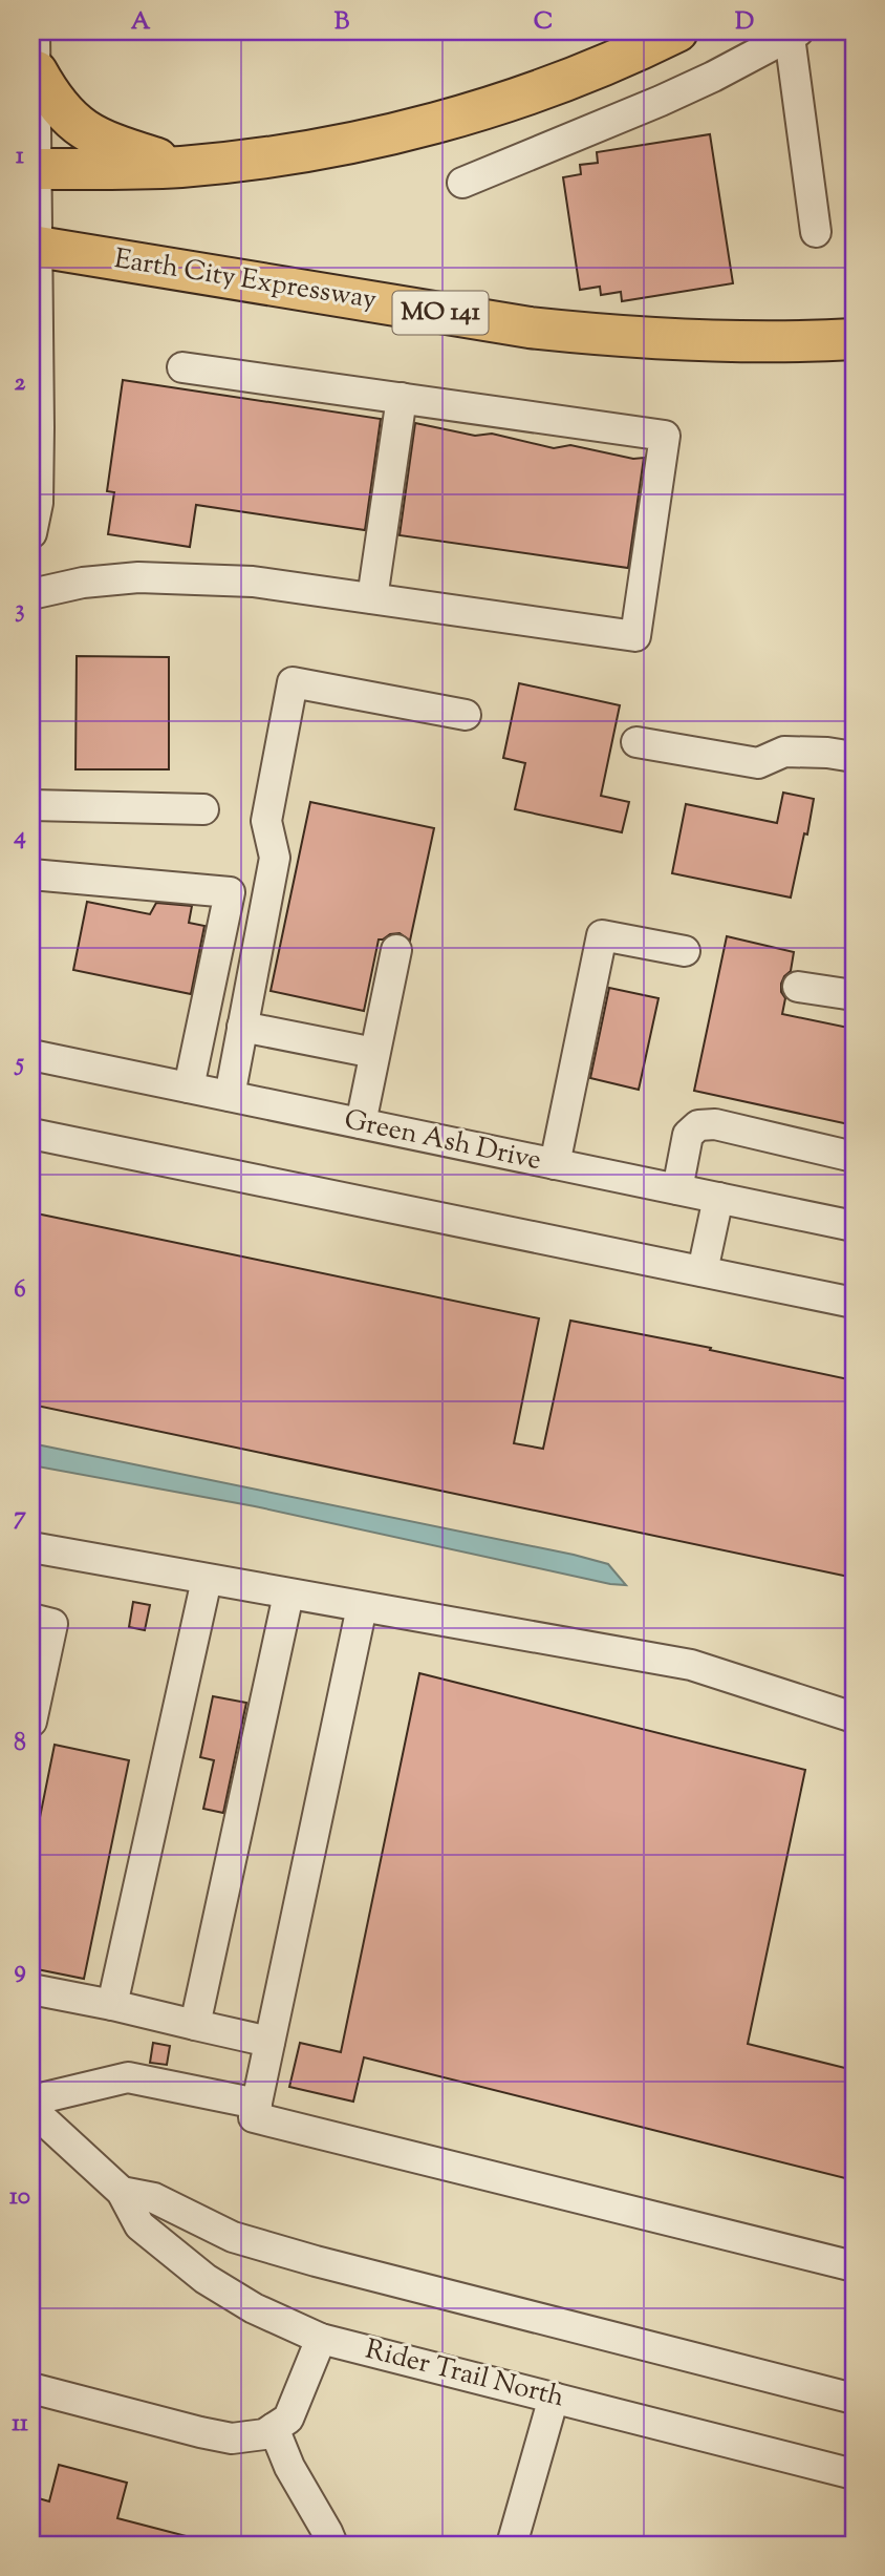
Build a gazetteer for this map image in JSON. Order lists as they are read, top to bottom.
{
  "streets": {
    "highway": ["Earth City Expressway", "MO 141"],
    "street": ["Green Ash Drive", "Rider Trail North"]
  },
  "grid": {
    "columns": [
      "A",
      "B",
      "C",
      "D"
    ],
    "rows": [
      "1",
      "2",
      "3",
      "4",
      "5",
      "6",
      "7",
      "8",
      "9",
      "10",
      "11"
    ]
  }
}
